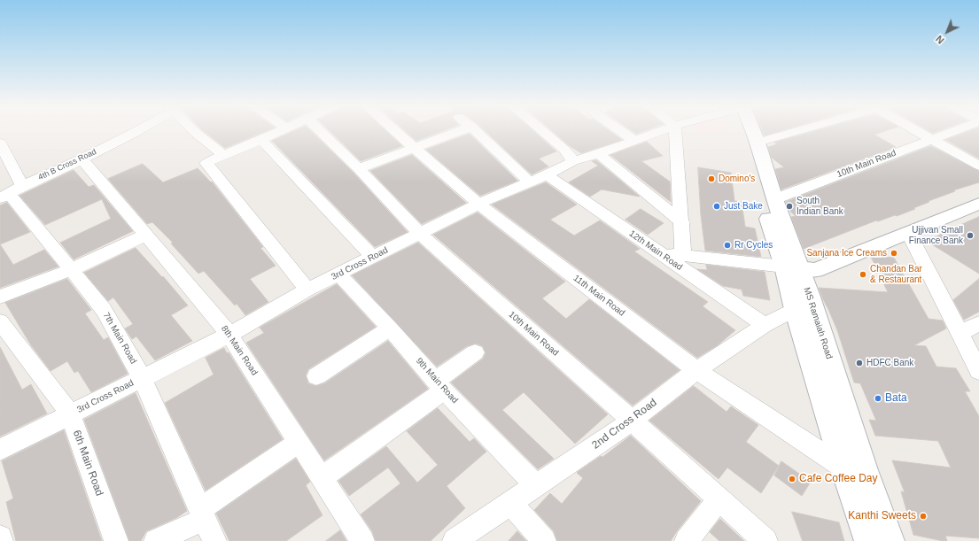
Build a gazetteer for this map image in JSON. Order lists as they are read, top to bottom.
{
  "streets": {
    "main road": ["MS Ramaiah Road"],
    "street": [
      "10th Main Road",
      "4th B Cross Road",
      "12th Main Road",
      "3rd Cross Road",
      "11th Main Road",
      "7th Main Road",
      "8th Main Road",
      "9th Main Road",
      "2nd Cross Road",
      "6th Main Road"
    ]
  },
  "crossings": [
    ["10th Main Road", "3rd Cross Road"],
    ["10th Main Road", "MS Ramaiah Road"],
    ["10th Main Road", "2nd Cross Road"],
    ["4th B Cross Road", "7th Main Road"],
    ["4th B Cross Road", "8th Main Road"],
    ["12th Main Road", "3rd Cross Road"],
    ["12th Main Road", "2nd Cross Road"],
    ["3rd Cross Road", "11th Main Road"],
    ["3rd Cross Road", "7th Main Road"],
    ["3rd Cross Road", "8th Main Road"],
    ["3rd Cross Road", "9th Main Road"],
    ["3rd Cross Road", "6th Main Road"],
    ["11th Main Road", "MS Ramaiah Road"],
    ["11th Main Road", "2nd Cross Road"],
    ["MS Ramaiah Road", "2nd Cross Road"],
    ["9th Main Road", "2nd Cross Road"]
  ],
  "places": [
    "Domino's",
    "Just Bake",
    "South Indian Bank",
    "Ujjivan Small Finance Bank",
    "Rr Cycles",
    "Sanjana Ice Creams",
    "Chandan Bar & Restaurant",
    "HDFC Bank",
    "Bata",
    "Cafe Coffee Day",
    "Kanthi Sweets"
  ],
  "north": "bottom left"
}
